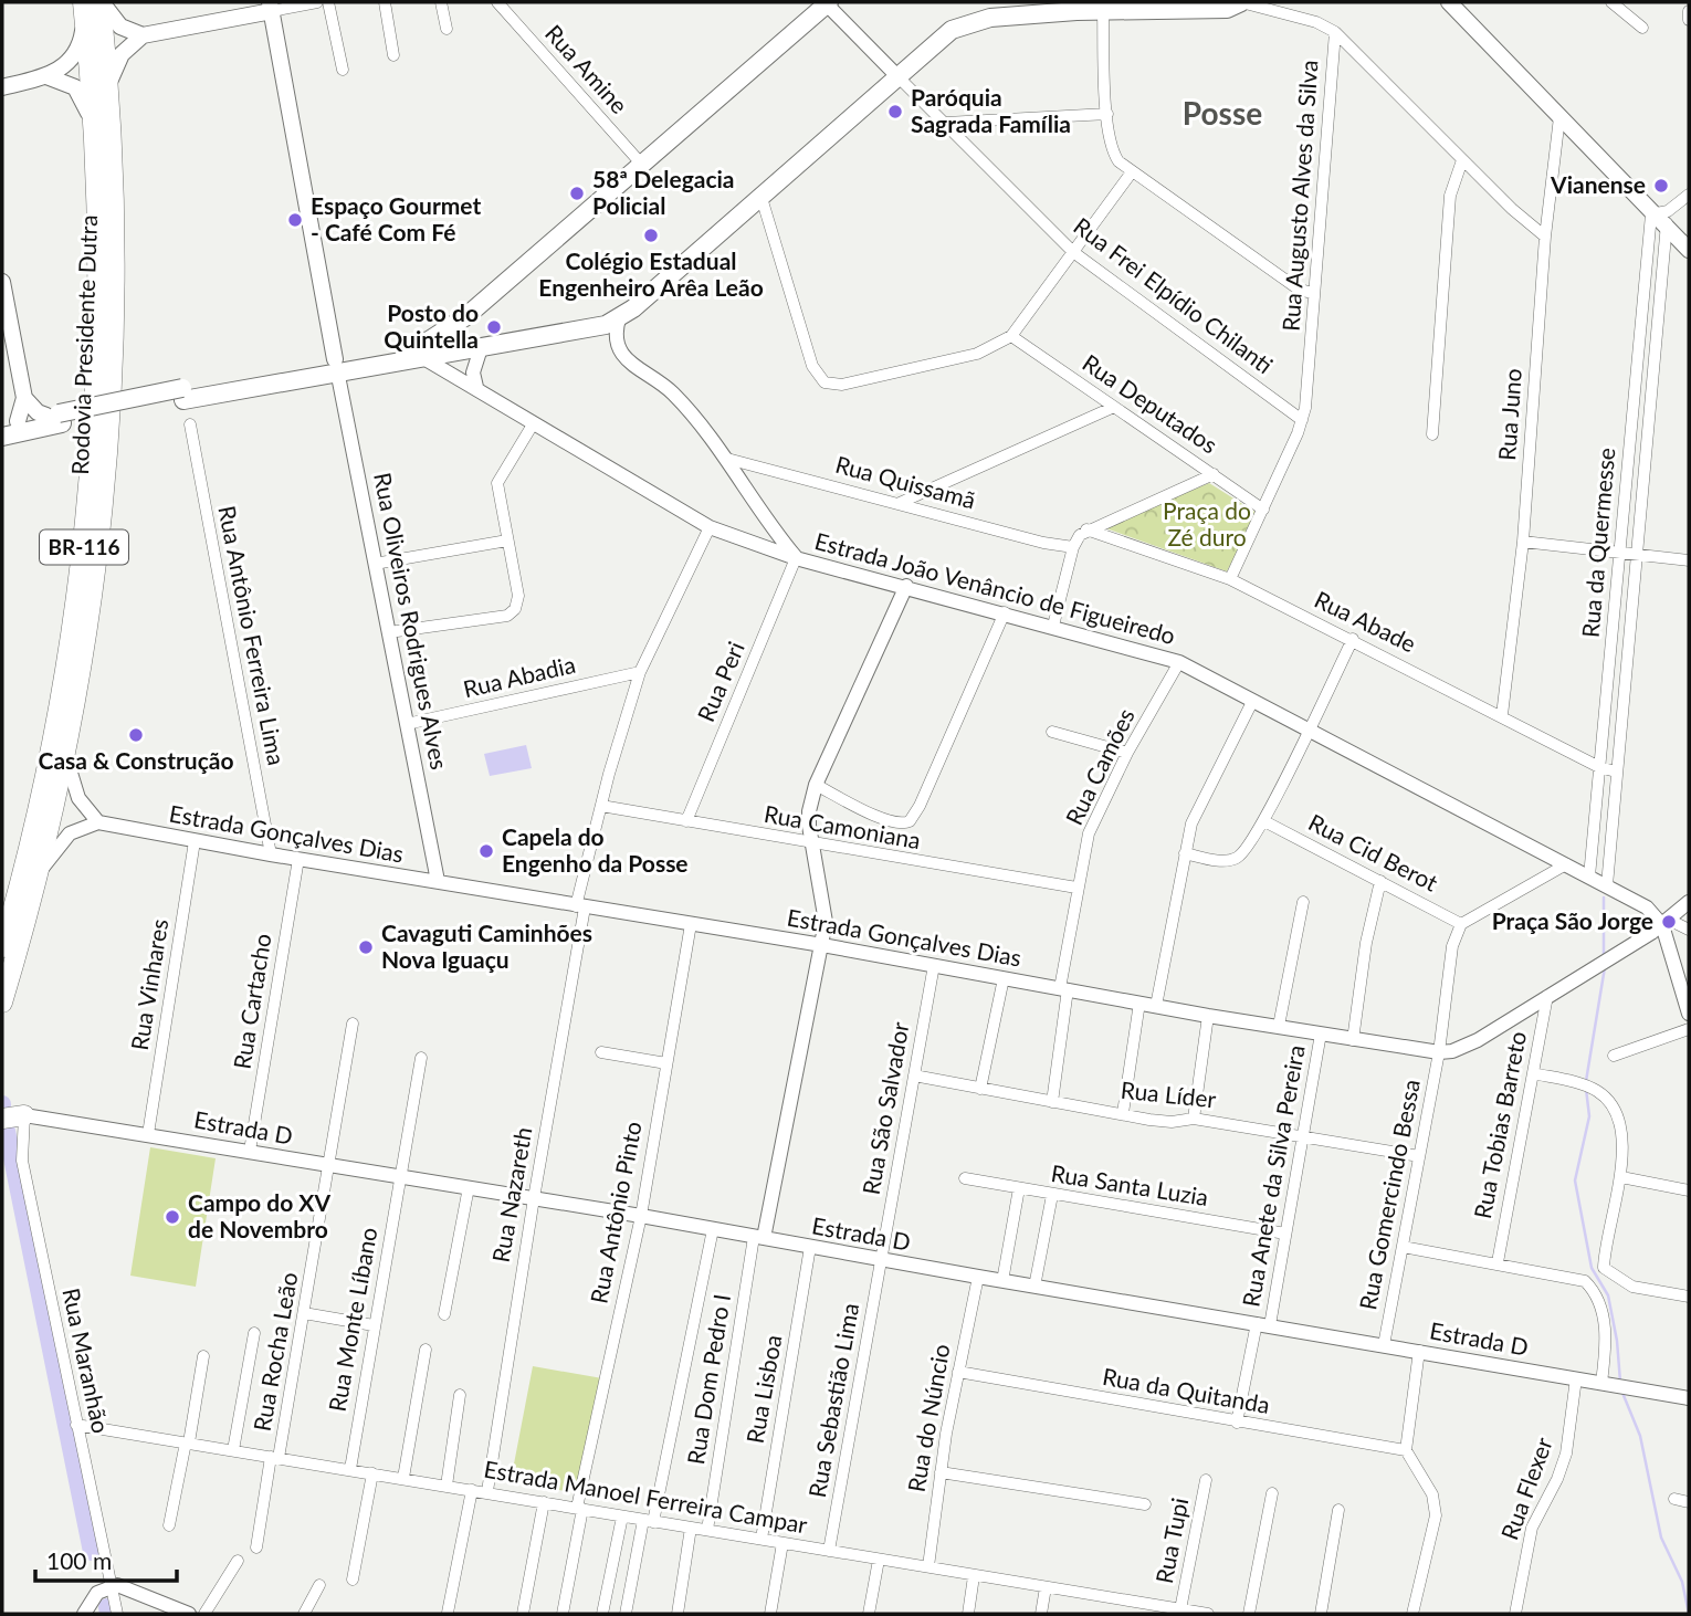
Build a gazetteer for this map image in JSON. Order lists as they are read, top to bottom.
{
  "streets": {
    "highway": ["Rodovia Presidente Dutra", "BR-116"],
    "main road": ["Rua Oliveiros Rodrigues Alves"],
    "street": [
      "Rua Amine",
      "Rua Augusto Alves da Silva",
      "Rua Frei Elpídio Chilanti",
      "Rua Deputados",
      "Rua Juno",
      "Rua Quissamã",
      "Rua da Quermesse",
      "Estrada João Venâncio de Figueiredo",
      "Rua Abade",
      "Rua Antônio Ferreira Lima",
      "Rua Abadia",
      "Rua Peri",
      "Rua Camões",
      "Rua Camoniana",
      "Estrada Gonçalves Dias",
      "Rua Cid Berot",
      "Rua Vinhares",
      "Rua Cartacho",
      "Rua Líder",
      "Rua São Salvador",
      "Rua Tobias Barreto",
      "Estrada D",
      "Rua Anete da Silva Pereira",
      "Rua Santa Luzia",
      "Rua Nazareth",
      "Rua Gomercindo Bessa",
      "Rua Antônio Pinto",
      "Rua Monte Líbano",
      "Rua Rocha Leão",
      "Rua Maranhão",
      "Rua Dom Pedro I",
      "Rua Lisboa",
      "Rua da Quitanda",
      "Rua Sebastião Lima",
      "Rua do Núncio",
      "Rua Flexer",
      "Estrada Manoel Ferreira Campar",
      "Rua Tupi"
    ]
  },
  "crossings": [
    ["Rua Augusto Alves da Silva", "Rua Frei Elpídio Chilanti"],
    ["Rua Augusto Alves da Silva", "Rua Deputados"],
    ["Rua Augusto Alves da Silva", "Rua Abade"],
    ["Rua Juno", "Rua Abade"],
    ["Rua da Quermesse", "Estrada João Venâncio de Figueiredo"],
    ["Rua da Quermesse", "Rua Abade"],
    ["Estrada João Venâncio de Figueiredo", "Rua Peri"],
    ["Estrada João Venâncio de Figueiredo", "Rua Camões"],
    ["Estrada João Venâncio de Figueiredo", "Estrada Gonçalves Dias"],
    ["Estrada João Venâncio de Figueiredo", "Rua Nazareth"],
    ["Rua Oliveiros Rodrigues Alves", "Rua Abadia"],
    ["Rua Oliveiros Rodrigues Alves", "Estrada Gonçalves Dias"],
    ["Rua Antônio Ferreira Lima", "Estrada Gonçalves Dias"],
    ["Rua Abadia", "Rua Nazareth"],
    ["Rua Peri", "Rua Camoniana"],
    ["Rua Camões", "Rua Camoniana"],
    ["Rua Camões", "Estrada Gonçalves Dias"],
    ["Rua Camões", "Rua Líder"],
    ["Rua Camoniana", "Rua Nazareth"],
    ["Estrada Gonçalves Dias", "Rua Vinhares"],
    ["Estrada Gonçalves Dias", "Rua Cartacho"],
    ["Estrada Gonçalves Dias", "Rua São Salvador"],
    ["Estrada Gonçalves Dias", "Rua Tobias Barreto"],
    ["Estrada Gonçalves Dias", "Rua Anete da Silva Pereira"],
    ["Estrada Gonçalves Dias", "Rua Nazareth"],
    ["Estrada Gonçalves Dias", "Rua Gomercindo Bessa"],
    ["Estrada Gonçalves Dias", "Rua Antônio Pinto"],
    ["Rua Cid Berot", "Rua Gomercindo Bessa"],
    ["Rua Vinhares", "Estrada D"],
    ["Rua Cartacho", "Estrada D"],
    ["Rua Líder", "Rua São Salvador"],
    ["Rua Líder", "Rua Anete da Silva Pereira"],
    ["Rua Líder", "Rua Gomercindo Bessa"],
    ["Rua São Salvador", "Estrada D"],
    ["Rua São Salvador", "Rua Sebastião Lima"],
    ["Estrada D", "Rua Anete da Silva Pereira"],
    ["Estrada D", "Rua Nazareth"],
    ["Estrada D", "Rua Gomercindo Bessa"],
    ["Estrada D", "Rua Antônio Pinto"],
    ["Estrada D", "Rua Monte Líbano"],
    ["Estrada D", "Rua Rocha Leão"],
    ["Estrada D", "Rua Maranhão"],
    ["Estrada D", "Rua Dom Pedro I"],
    ["Estrada D", "Rua Lisboa"],
    ["Estrada D", "Rua Sebastião Lima"],
    ["Estrada D", "Rua do Núncio"],
    ["Estrada D", "Rua Flexer"],
    ["Rua Anete da Silva Pereira", "Rua Santa Luzia"],
    ["Rua Anete da Silva Pereira", "Rua da Quitanda"],
    ["Rua Nazareth", "Estrada Manoel Ferreira Campar"],
    ["Rua Antônio Pinto", "Estrada Manoel Ferreira Campar"],
    ["Rua Monte Líbano", "Estrada Manoel Ferreira Campar"],
    ["Rua Rocha Leão", "Estrada Manoel Ferreira Campar"],
    ["Rua Maranhão", "Estrada Manoel Ferreira Campar"],
    ["Rua Dom Pedro I", "Estrada Manoel Ferreira Campar"],
    ["Rua Lisboa", "Estrada Manoel Ferreira Campar"],
    ["Rua da Quitanda", "Rua do Núncio"],
    ["Rua Sebastião Lima", "Estrada Manoel Ferreira Campar"],
    ["Rua do Núncio", "Estrada Manoel Ferreira Campar"],
    ["Estrada Manoel Ferreira Campar", "Rua Tupi"]
  ],
  "districts": ["Posse"],
  "parks": ["Praça do Zé duro"],
  "places": [
    "Paróquia Sagrada Família",
    "Vianense",
    "58ª Delegacia Policial",
    "Espaço Gourmet - Café Com Fé",
    "Colégio Estadual Engenheiro Arêa Leão",
    "Posto do Quintella",
    "Casa & Construção",
    "Capela do Engenho da Posse",
    "Praça São Jorge",
    "Cavaguti Caminhões Nova Iguaçu",
    "Campo do XV de Novembro"
  ],
  "scale_bar": "100 m"
}
